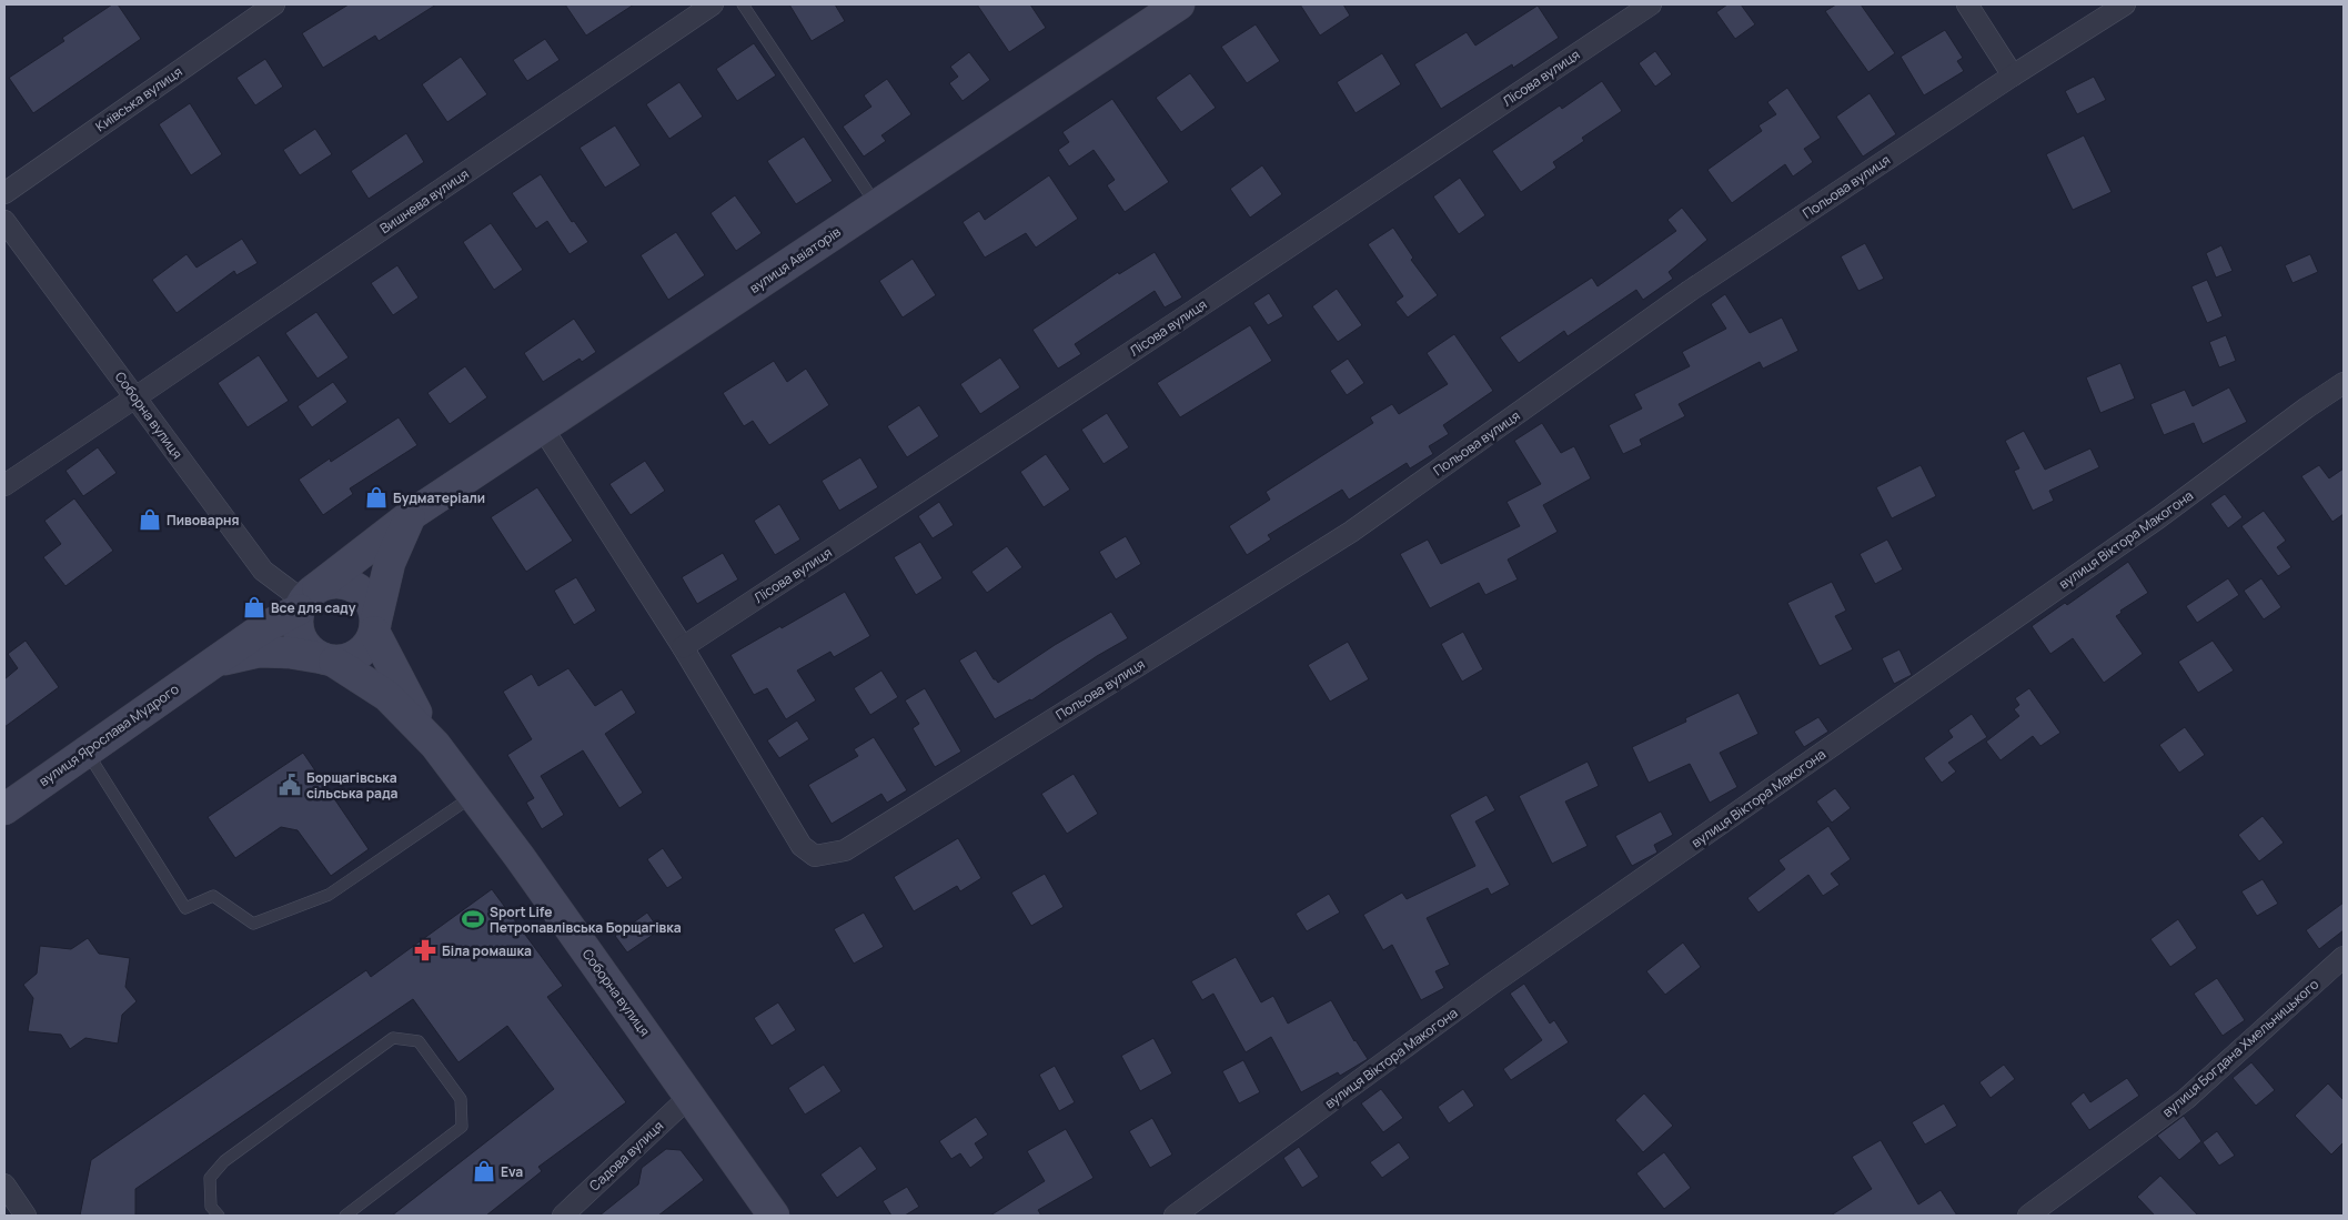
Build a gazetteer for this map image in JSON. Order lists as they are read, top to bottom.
{
  "streets": {
    "main road": ["вулиця Авіаторів", "Соборна вулиця", "вулиця Ярослава Мудрого"],
    "street": [
      "Лісова вулиця",
      "Київська вулиця",
      "Польова вулиця",
      "Вишнева вулиця",
      "вулиця Віктора Макогона",
      "вулиця Богдана Хмельницького",
      "Садова вулиця"
    ]
  },
  "crossings": [
    ["Лісова вулиця", "Польова вулиця"],
    ["Вишнева вулиця", "Соборна вулиця"],
    ["вулиця Авіаторів", "Соборна вулиця"],
    ["вулиця Авіаторів", "вулиця Ярослава Мудрого"],
    ["Соборна вулиця", "вулиця Ярослава Мудрого"],
    ["Соборна вулиця", "Садова вулиця"]
  ],
  "places": {
    "shop": [
      "Будматеріали",
      "Пивоварня",
      "Все для саду",
      "Eva"
    ],
    "public building": ["Борщагівська сільська рада"],
    "sports": ["Sport Life Петропавлівська Борщагівка"],
    "pharmacy": ["Біла ромашка"]
  }
}
